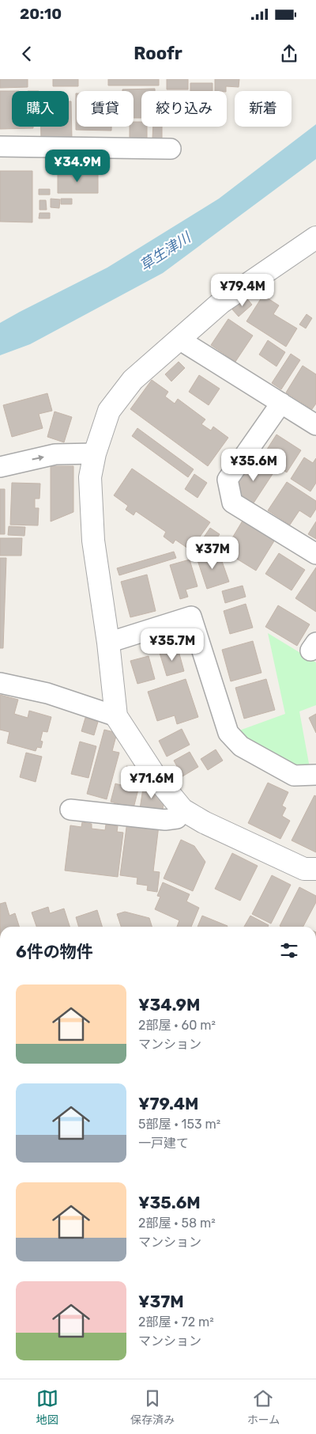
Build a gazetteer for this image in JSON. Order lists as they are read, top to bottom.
{
  "water": ["草生津川"],
  "page": {
    "status": "20:10",
    "header": "Roofr",
    "chip": [
      "購入",
      "賃貸",
      "絞り込み",
      "新着"
    ],
    "price": [
      "¥34.9M",
      "¥79.4M",
      "¥35.6M",
      "¥37M",
      "¥35.7M",
      "¥71.6M"
    ],
    "heading": "6件の物件",
    "list": [
      {
        "name": "¥34.9M",
        "note": "2部屋 · 60 m² · マンション"
      },
      {
        "name": "¥79.4M",
        "note": "5部屋 · 153 m² · 一戸建て"
      },
      {
        "name": "¥35.6M",
        "note": "2部屋 · 58 m² · マンション"
      },
      {
        "name": "¥37M",
        "note": "2部屋 · 72 m² · マンション"
      }
    ],
    "tabs": ["地図", "保存済み", "ホーム"]
  }
}
